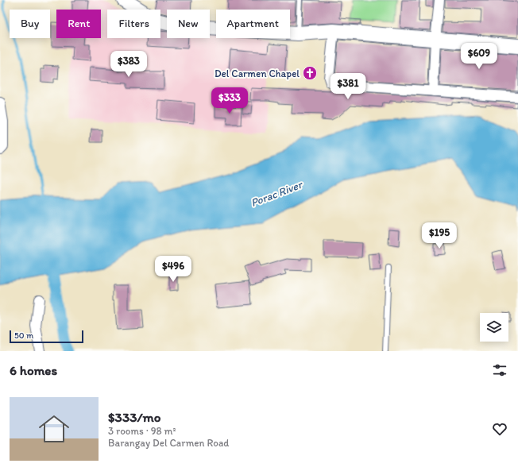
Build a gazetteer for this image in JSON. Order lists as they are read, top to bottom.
{
  "water": ["Porac River"],
  "places": {
    "church": ["Del Carmen Chapel"]
  },
  "scale_bar": "50 m",
  "page": {
    "chip": [
      "Buy",
      "Rent",
      "Filters",
      "New",
      "Apartment"
    ],
    "price": [
      "$609",
      "$383",
      "$381",
      "$333",
      "$195",
      "$496"
    ],
    "scale": "50 m",
    "heading": "6 homes",
    "list": [
      {
        "name": "$333/mo",
        "note": "3 rooms · 98 m² · Barangay Del Carmen Road"
      }
    ]
  }
}
